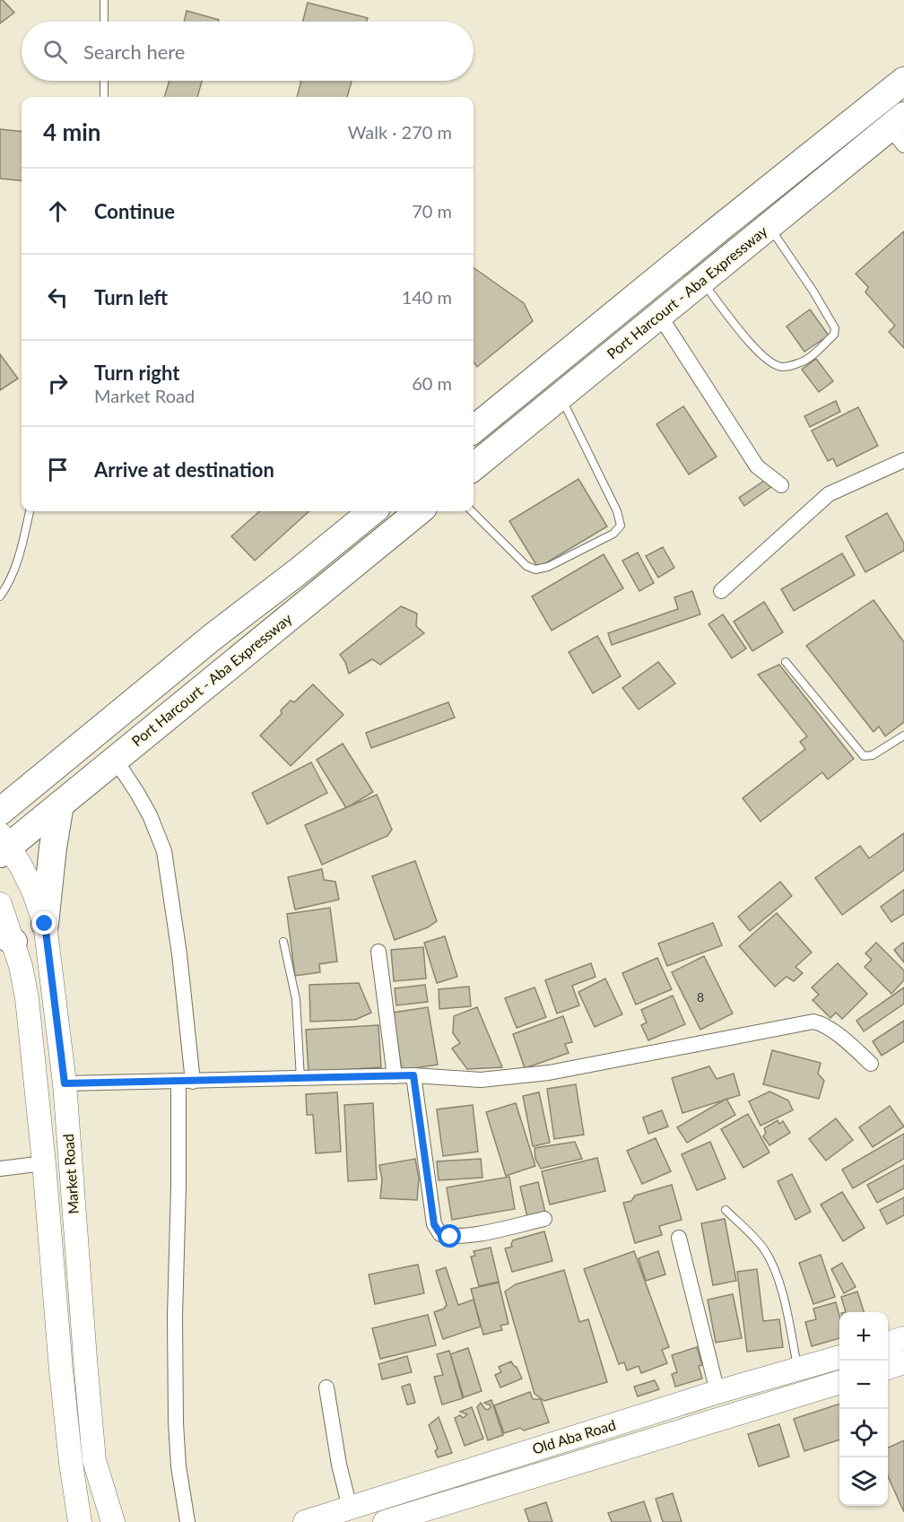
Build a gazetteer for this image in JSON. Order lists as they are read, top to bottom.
{
  "streets": {
    "highway": ["Port Harcourt - Aba Expressway"],
    "main road": ["Market Road", "Old Aba Road"]
  },
  "crossings": [
    ["Port Harcourt - Aba Expressway", "Market Road"]
  ],
  "house_numbers": ["8"],
  "page": {
    "search": "Search here",
    "heading": ["4 min", "Walk · 270 m"],
    "list": [
      ["Continue", "70 m"],
      ["Turn left", "140 m"],
      ["Turn right", "Market Road", "60 m"],
      "Arrive at destination"
    ],
    "map_buttons": ["+", "−"]
  }
}
